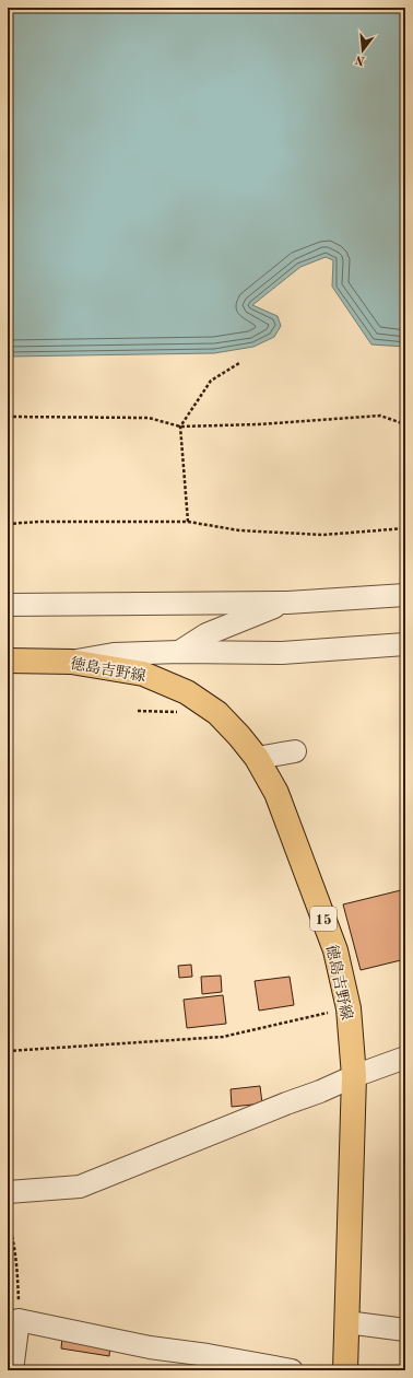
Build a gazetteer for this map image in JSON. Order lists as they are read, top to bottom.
{
  "streets": {
    "main road": ["徳島吉野線", "15"]
  },
  "north": "bottom"
}
